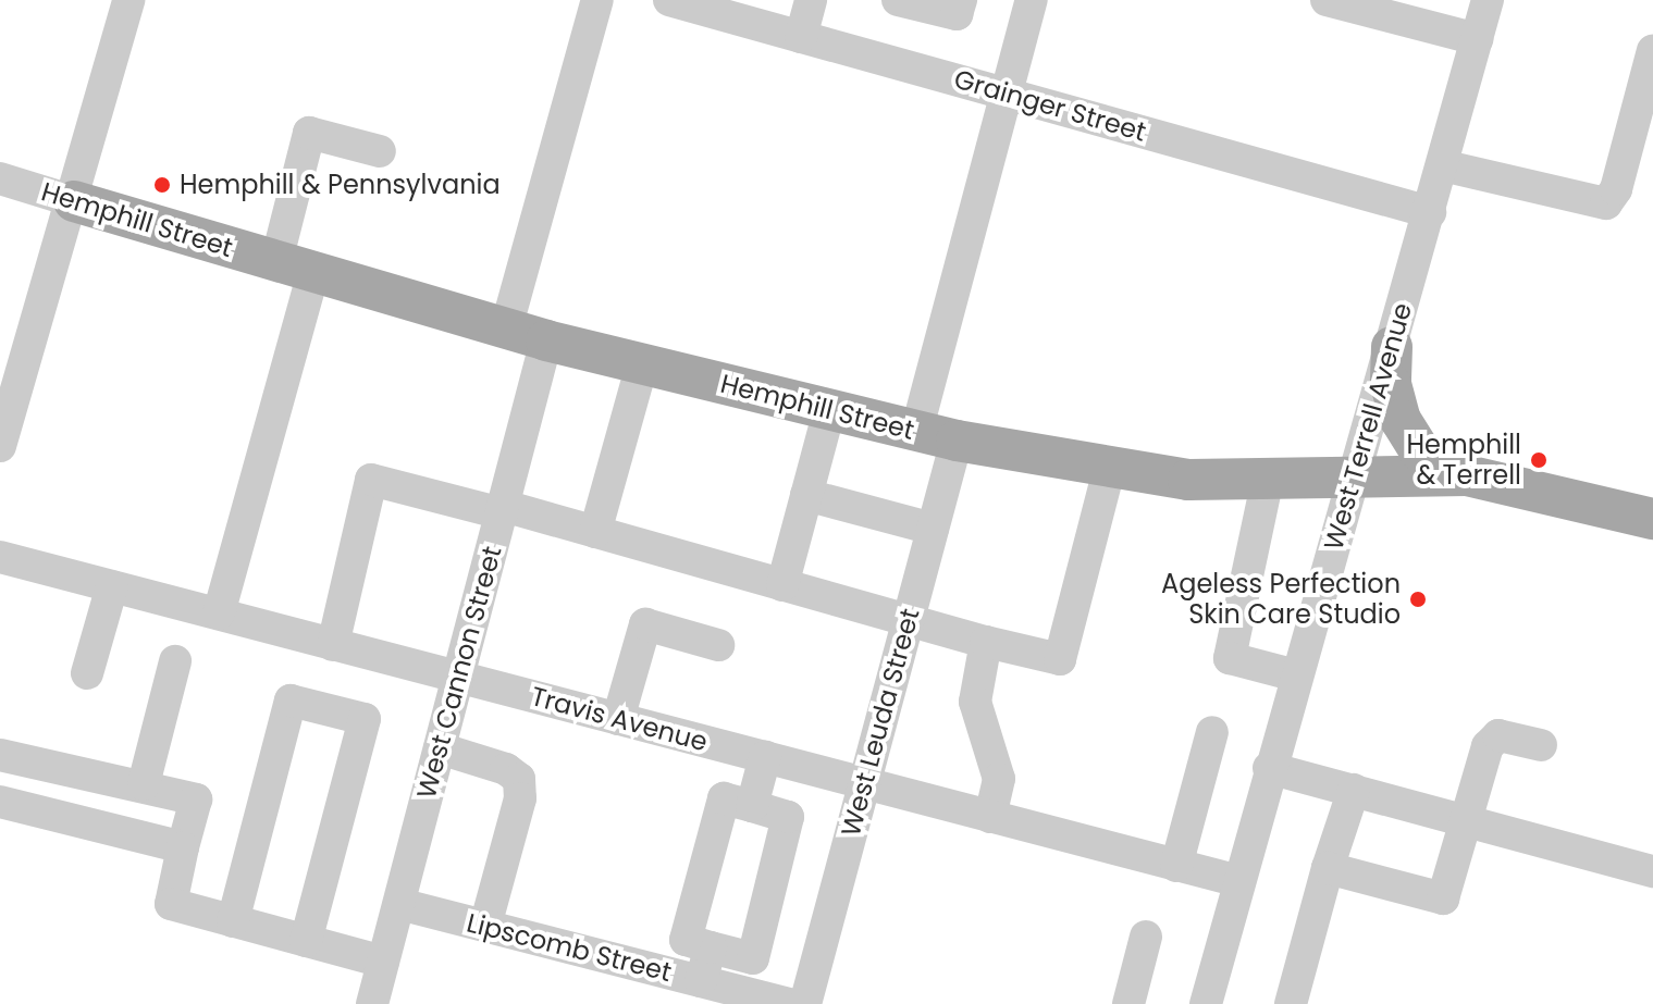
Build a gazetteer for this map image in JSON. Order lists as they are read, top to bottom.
{
  "streets": {
    "main road": ["Hemphill Street"],
    "street": [
      "Grainger Street",
      "West Terrell Avenue",
      "West Cannon Street",
      "Travis Avenue",
      "West Leuda Street",
      "Lipscomb Street"
    ]
  },
  "crossings": [
    ["Grainger Street", "West Terrell Avenue"],
    ["Hemphill Street", "West Terrell Avenue"],
    ["Hemphill Street", "West Cannon Street"],
    ["Hemphill Street", "West Leuda Street"],
    ["West Terrell Avenue", "Travis Avenue"],
    ["West Cannon Street", "Travis Avenue"],
    ["West Cannon Street", "Lipscomb Street"],
    ["Travis Avenue", "West Leuda Street"]
  ],
  "places": ["Hemphill & Pennsylvania", "Hemphill & Terrell", "Ageless Perfection Skin Care Studio"]
}
